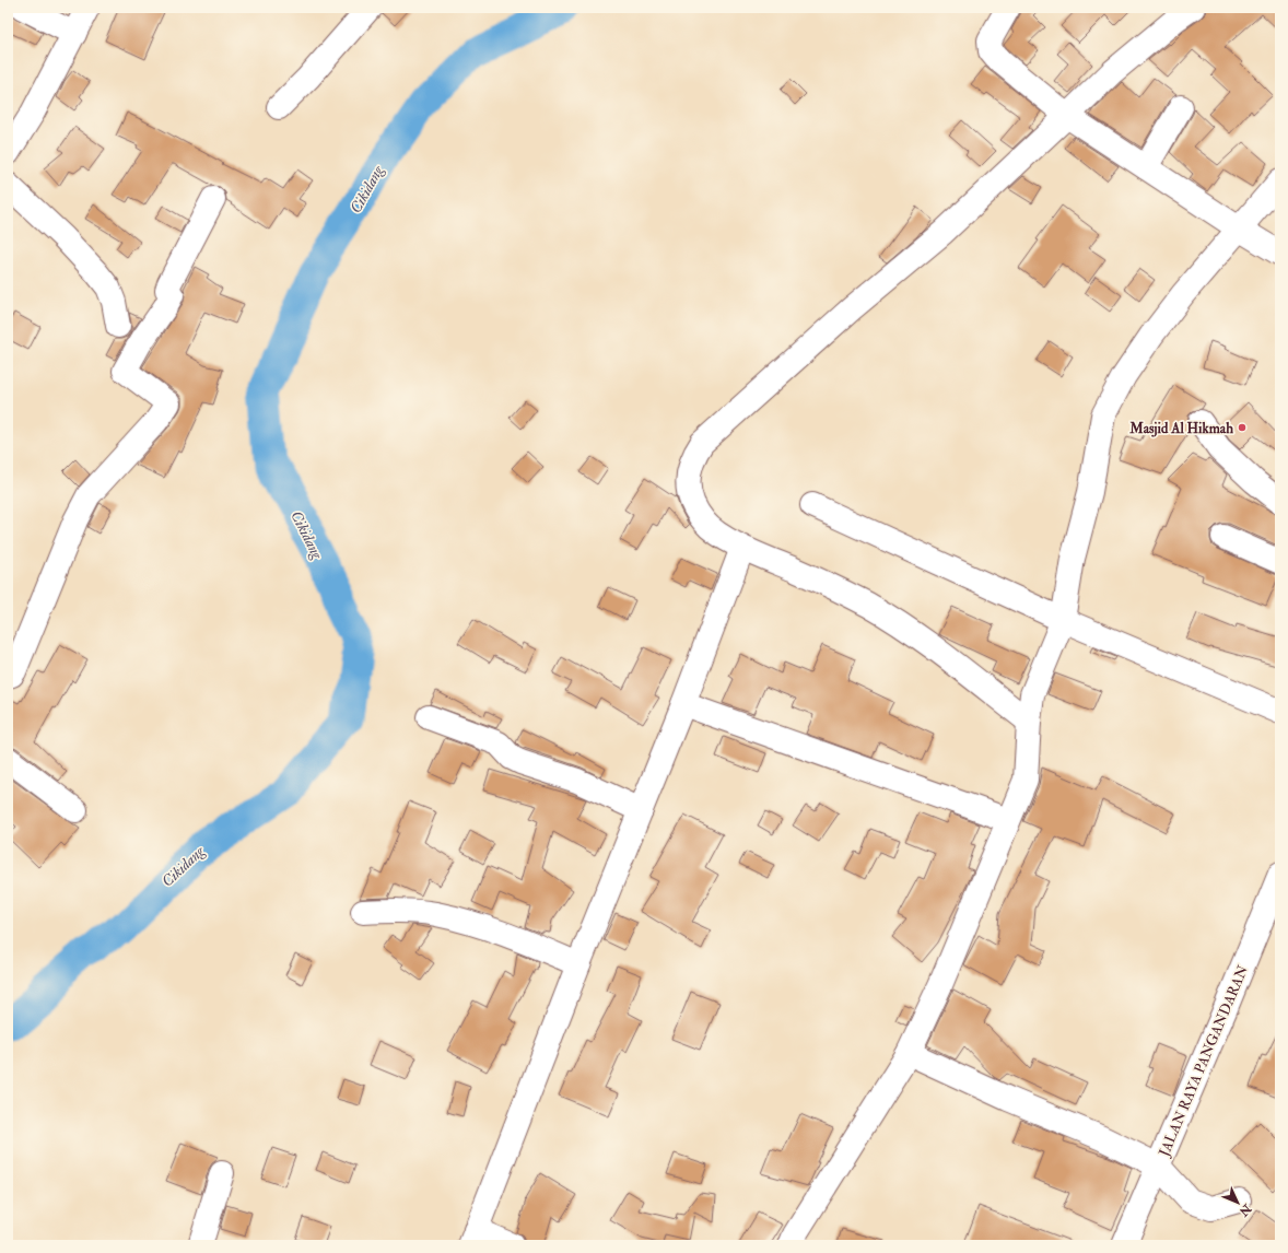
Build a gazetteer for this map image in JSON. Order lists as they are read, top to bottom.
{
  "streets": {
    "main road": ["JALAN RAYA PANGANDARAN"]
  },
  "water": ["Cikidang"],
  "places": ["Masjid Al Hikmah"],
  "north": "bottom right"
}
